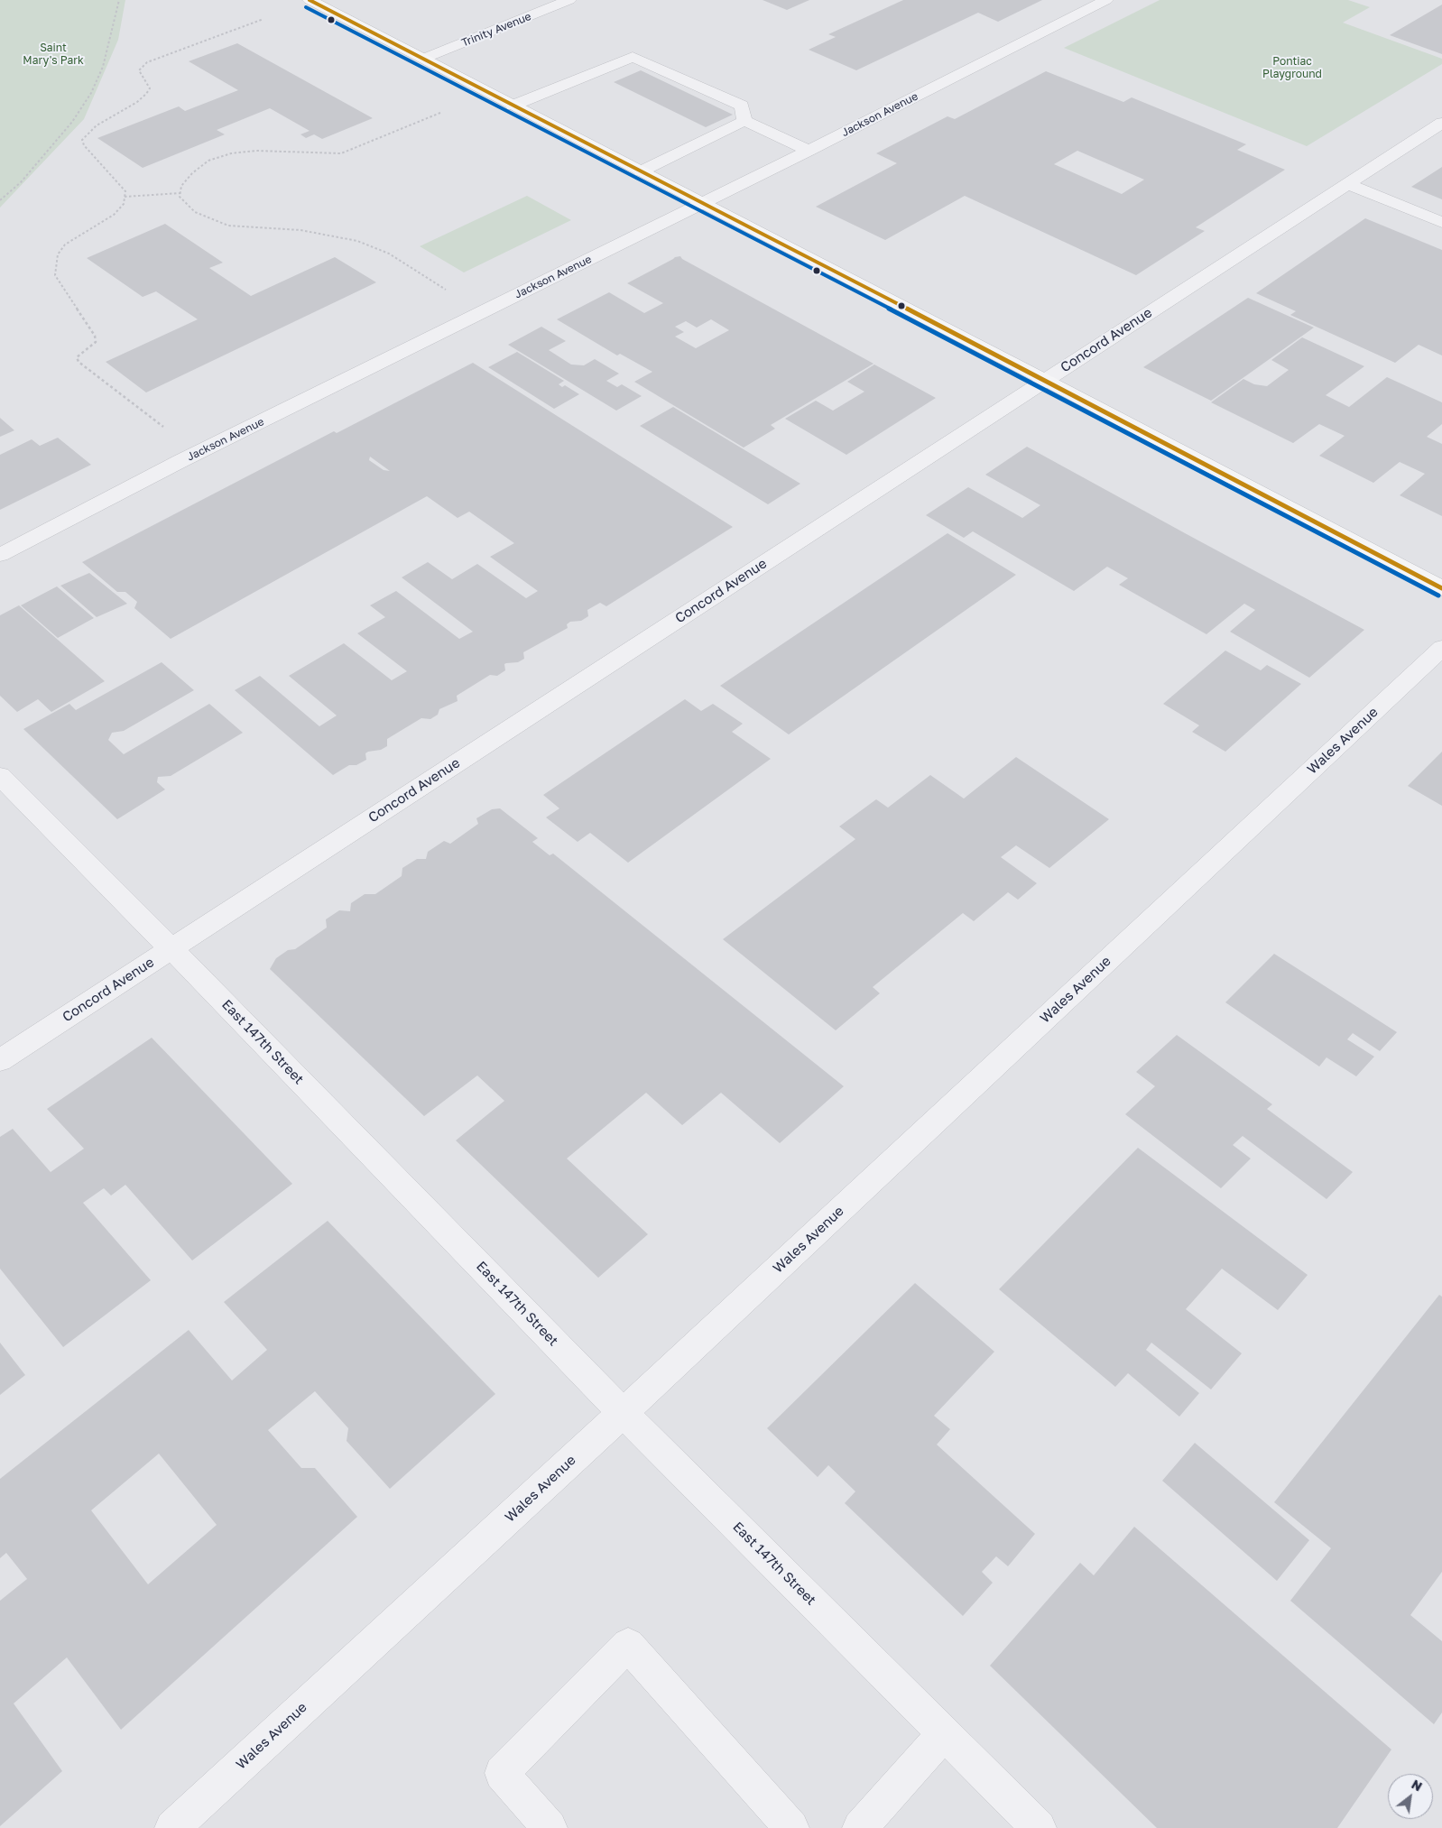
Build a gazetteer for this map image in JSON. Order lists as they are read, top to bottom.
{
  "streets": {
    "street": [
      "Trinity Avenue",
      "Jackson Avenue",
      "Concord Avenue",
      "Wales Avenue",
      "East 147th Street"
    ]
  },
  "crossings": [
    ["Concord Avenue", "East 147th Street"],
    ["Wales Avenue", "East 147th Street"]
  ],
  "parks": ["Saint Mary's Park", "Pontiac Playground"],
  "north": "top right"
}
